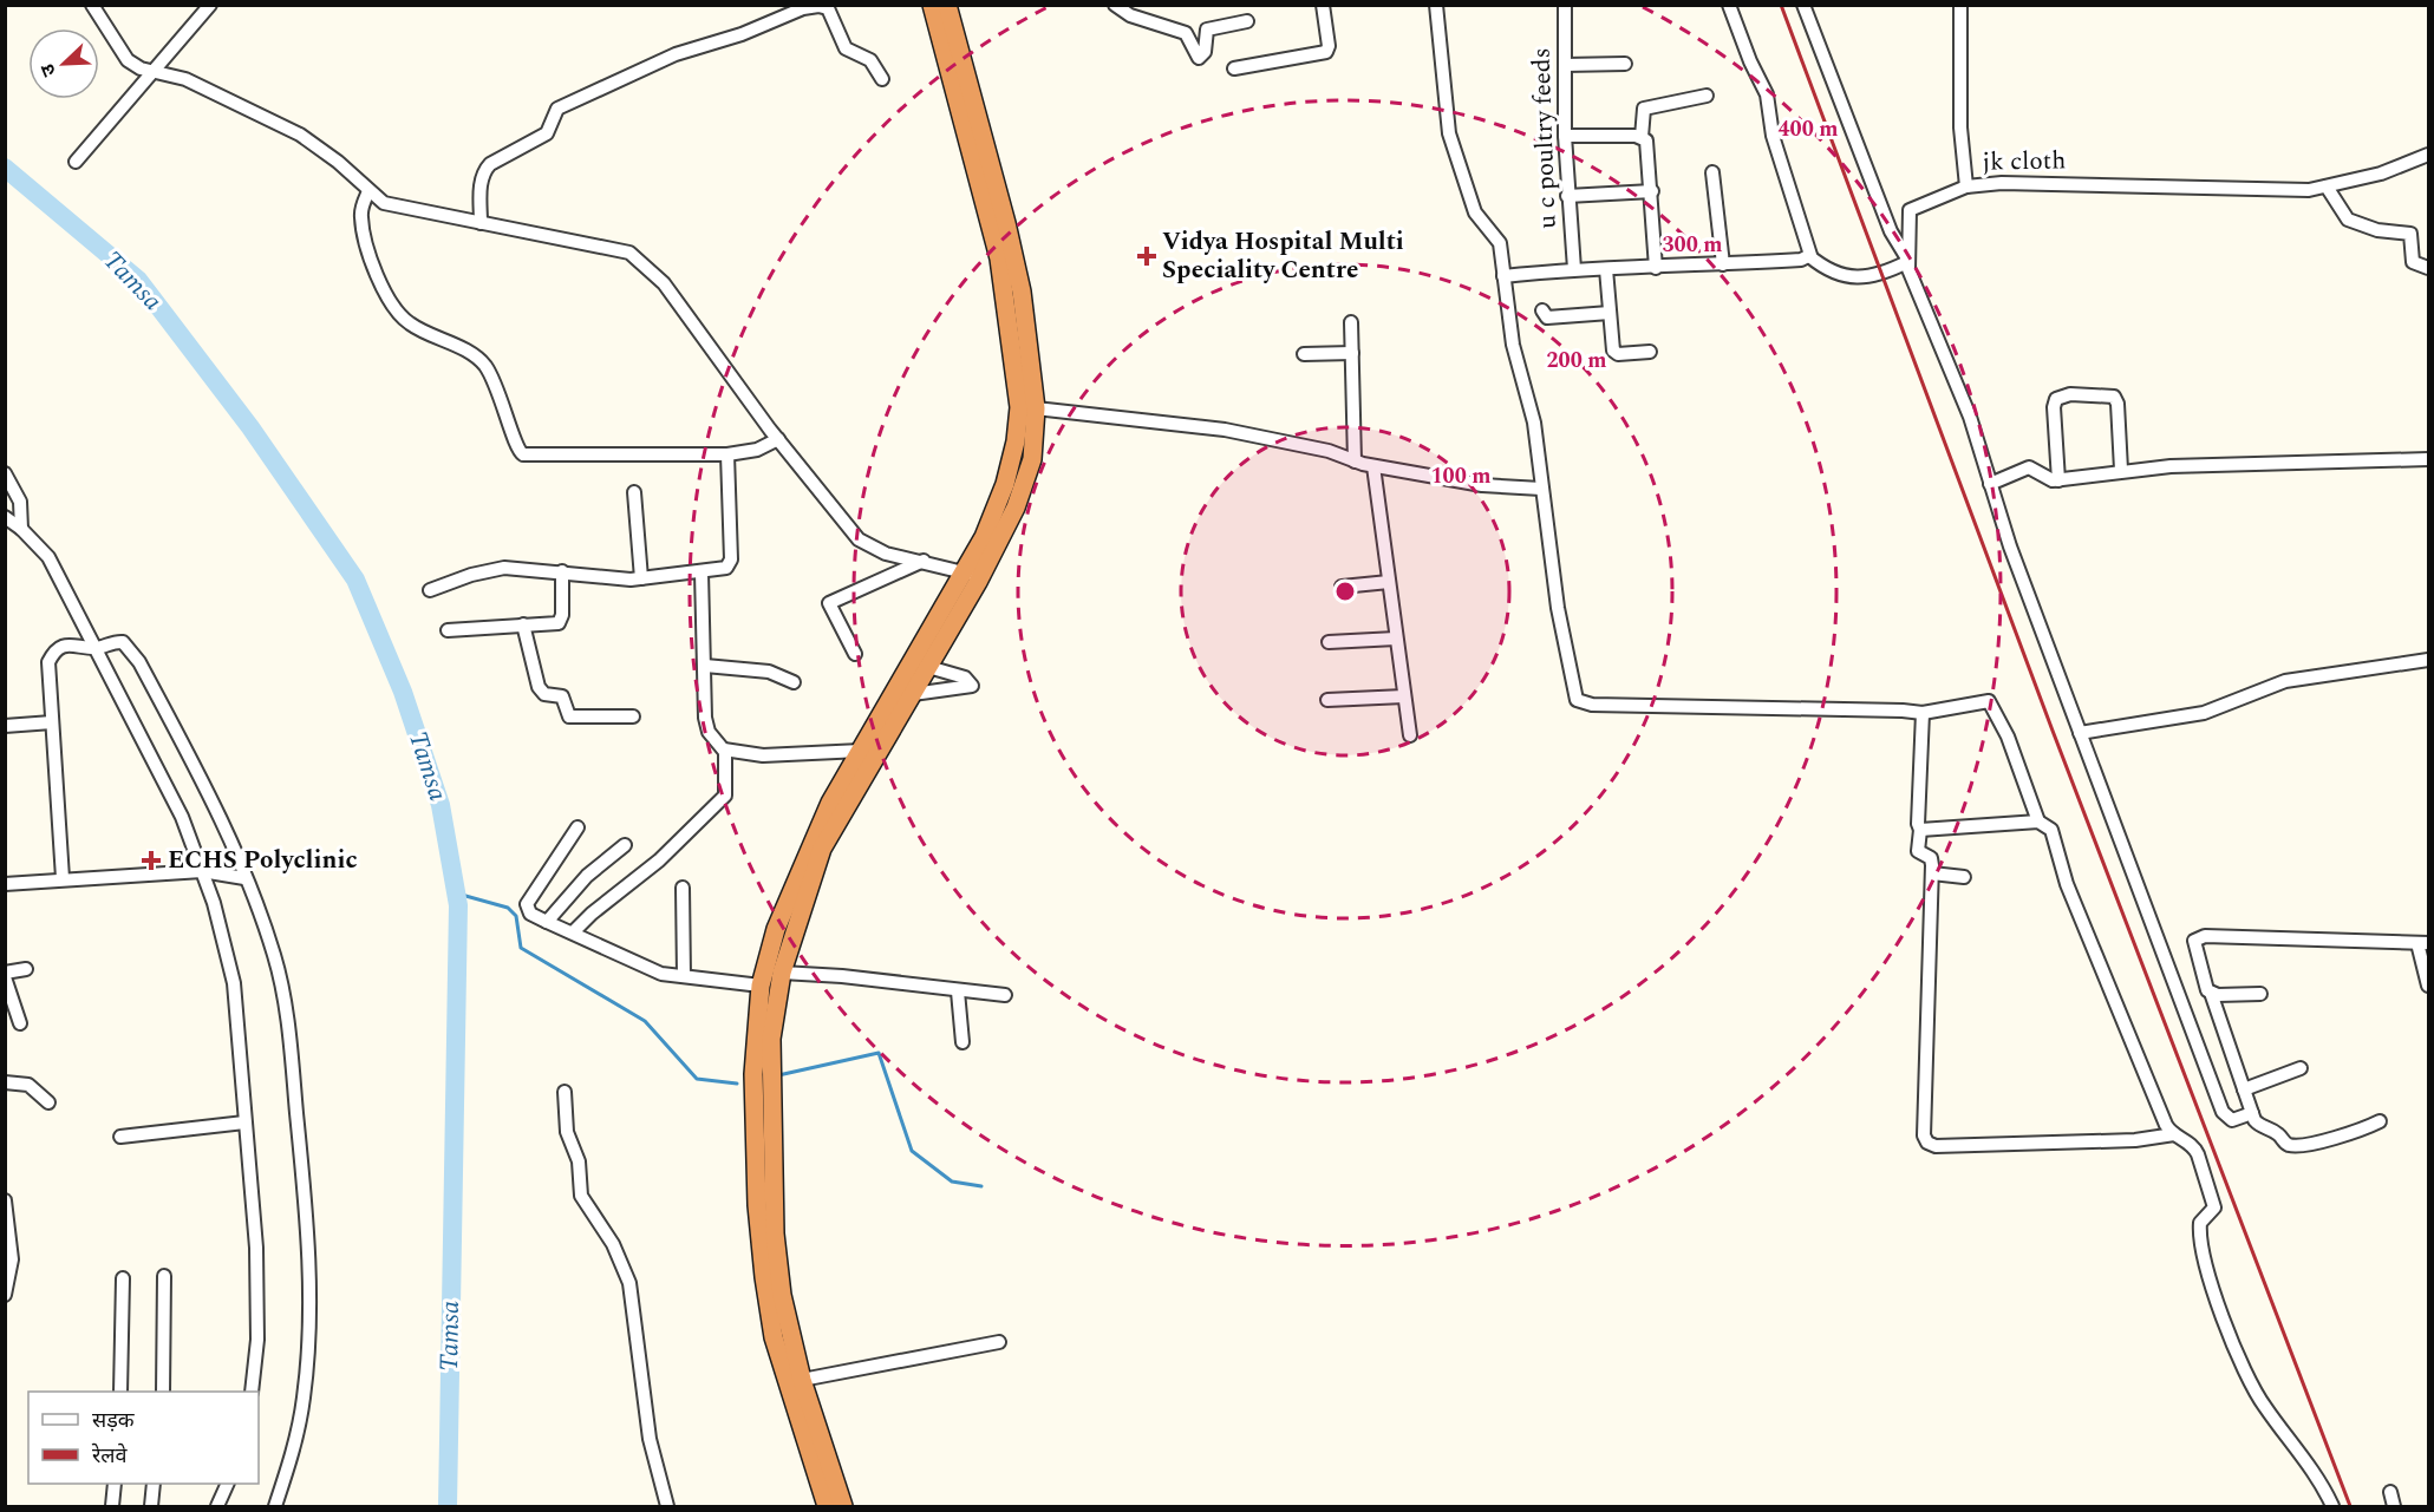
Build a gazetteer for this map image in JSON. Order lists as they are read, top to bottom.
{
  "streets": {
    "street": ["u c poultry feeds", "jk cloth"]
  },
  "water": ["Tamsa"],
  "places": {
    "health": ["Vidya Hospital Multi Speciality Centre", "ECHS Polyclinic"]
  },
  "legend": ["सड़क", "रेलवे"],
  "north": "bottom left",
  "rings": [
    "400 m",
    "300 m",
    "200 m",
    "100 m"
  ]
}
